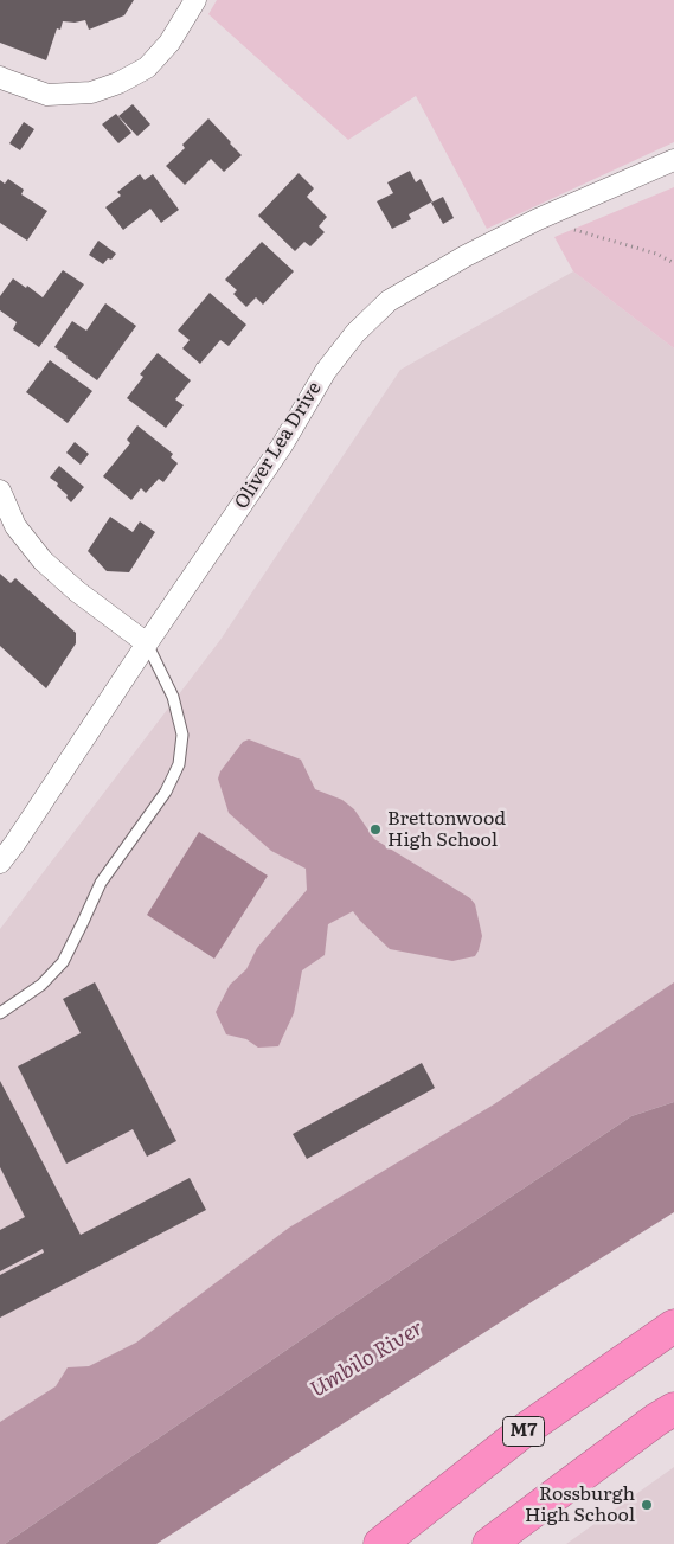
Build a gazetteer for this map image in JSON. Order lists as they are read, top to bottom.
{
  "streets": {
    "highway": ["M7"],
    "street": ["Oliver Lea Drive"]
  },
  "water": ["Umbilo River"],
  "places": ["Brettonwood High School", "Rossburgh High School"]
}
